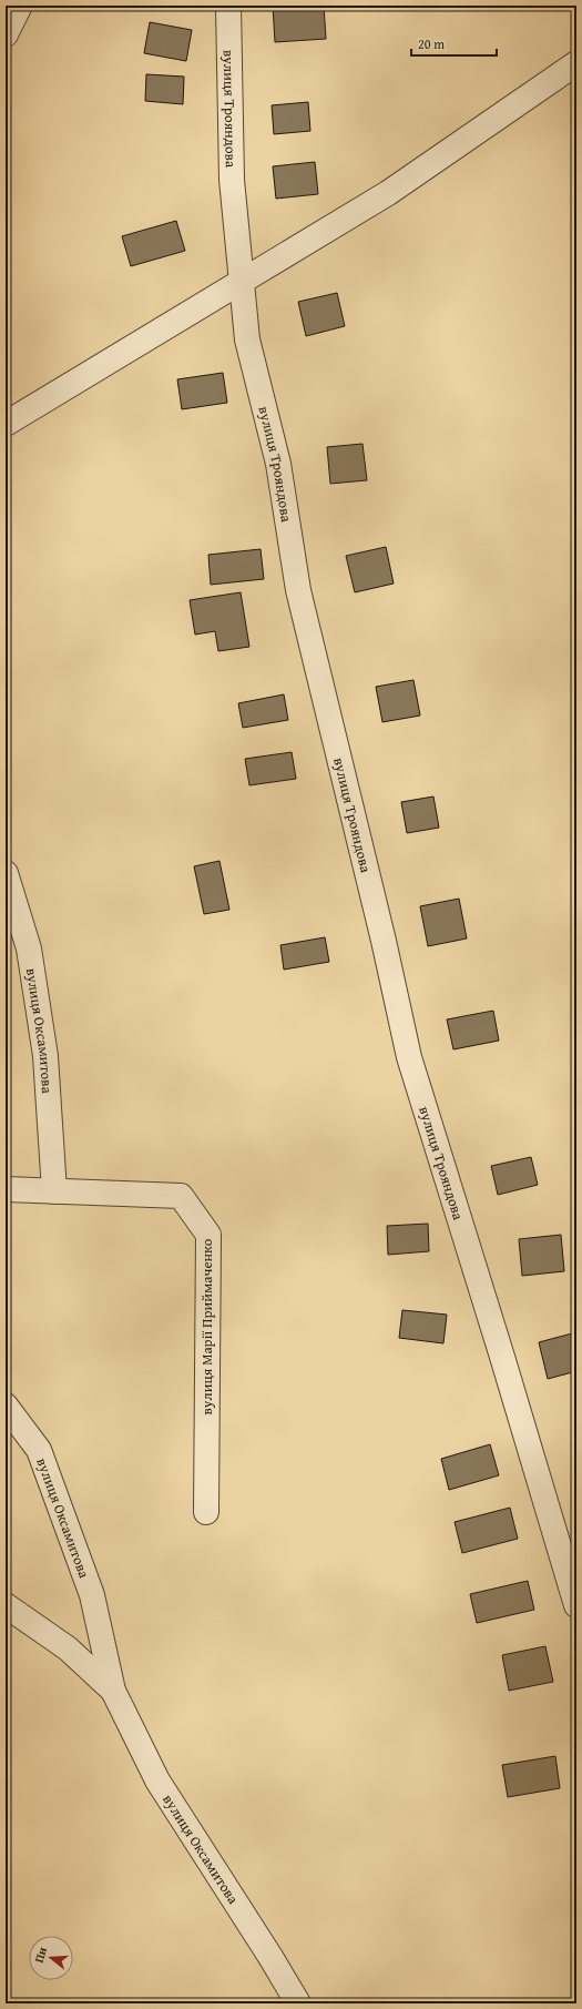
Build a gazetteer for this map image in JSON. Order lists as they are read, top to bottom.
{
  "streets": {
    "street": ["вулиця Трояндова", "вулиця Оксамитова", "вулиця Марії Приймаченко"]
  },
  "crossings": [
    ["вулиця Оксамитова", "вулиця Марії Приймаченко"]
  ],
  "scale_bar": "20 m",
  "north": "left"
}
